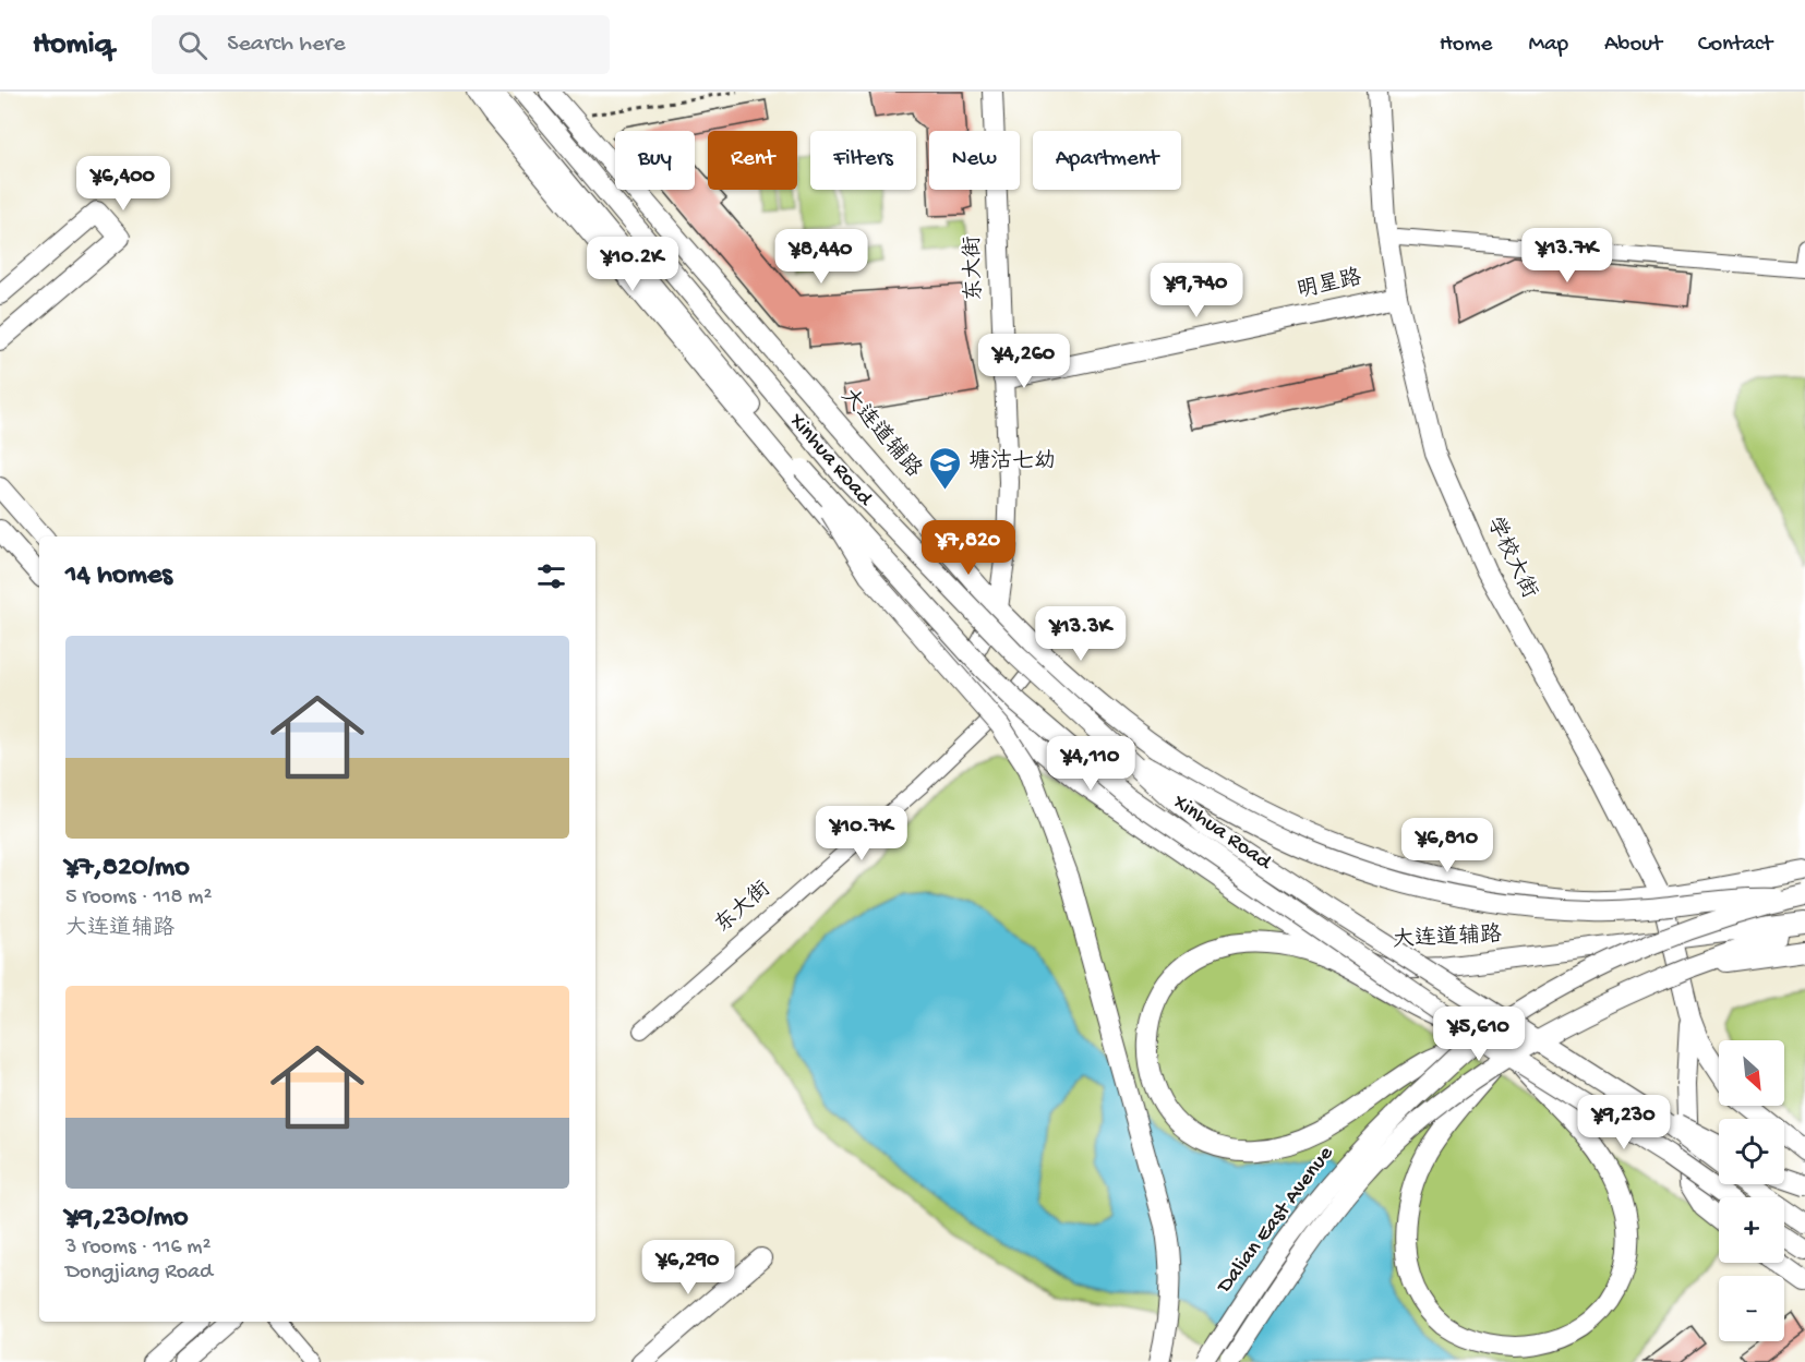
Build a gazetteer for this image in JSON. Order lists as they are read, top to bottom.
{
  "streets": {
    "main road": [
      "东大街",
      "明星路",
      "大连道辅路",
      "Xinhua Road",
      "学校大街",
      "Dalian East Avenue"
    ]
  },
  "crossings": [
    ["东大街", "明星路"],
    ["东大街", "大连道辅路"],
    ["明星路", "学校大街"],
    ["大连道辅路", "学校大街"]
  ],
  "places": {
    "school or university": ["塘沽七幼"]
  },
  "north": "bottom right",
  "page": {
    "header": "Homiq",
    "search": "Search here",
    "nav": [
      "Home",
      "Map",
      "About",
      "Contact"
    ],
    "chip": [
      "Buy",
      "Rent",
      "Filters",
      "New",
      "Apartment"
    ],
    "price": [
      "¥6,400",
      "¥13.7K",
      "¥8,440",
      "¥10.2K",
      "¥9,740",
      "¥4,260",
      "¥7,820",
      "¥13.3K",
      "¥4,110",
      "¥10.7K",
      "¥6,810",
      "¥5,610",
      "¥9,230",
      "¥6,290"
    ],
    "heading": "14 homes",
    "list": [
      {
        "name": "¥7,820/mo",
        "note": "5 rooms · 118 m² · 大连道辅路"
      },
      {
        "name": "¥9,230/mo",
        "note": "3 rooms · 116 m² · Dongjiang Road"
      }
    ],
    "map_buttons": ["+", "−"]
  }
}
